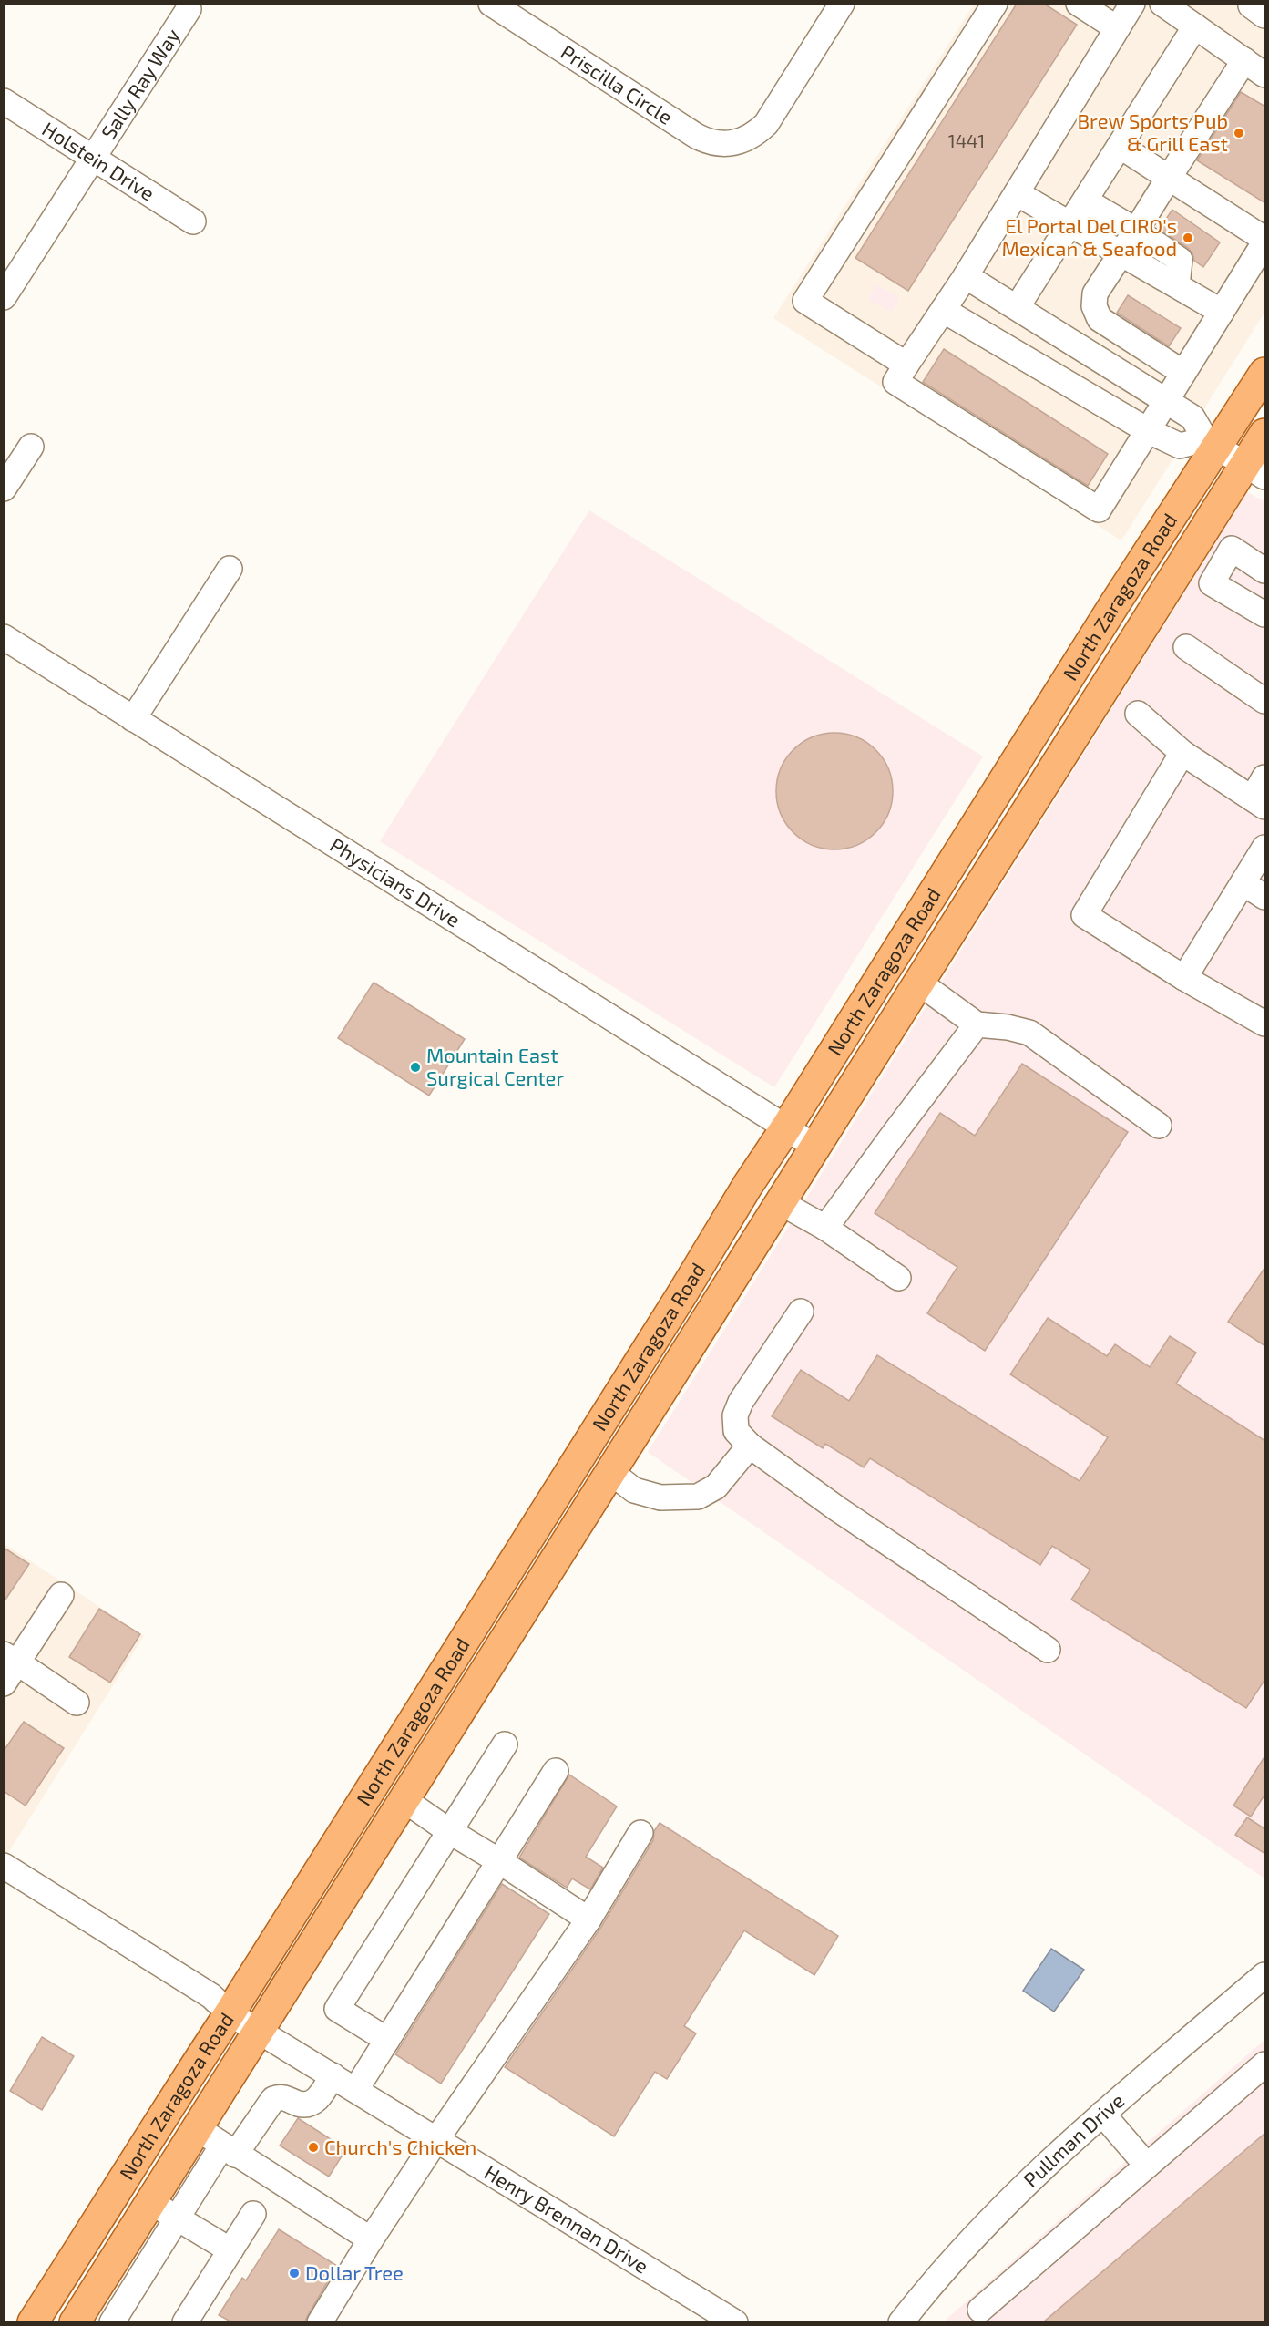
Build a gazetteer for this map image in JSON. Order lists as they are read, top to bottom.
{
  "streets": {
    "main road": ["North Zaragoza Road"],
    "street": [
      "Sally Ray Way",
      "Priscilla Circle",
      "Holstein Drive",
      "Physicians Drive",
      "Pullman Drive",
      "Henry Brennan Drive"
    ]
  },
  "crossings": [
    ["Sally Ray Way", "Holstein Drive"],
    ["North Zaragoza Road", "Physicians Drive"],
    ["North Zaragoza Road", "Henry Brennan Drive"]
  ],
  "places": [
    "Brew Sports Pub & Grill East",
    "El Portal Del CIRO's Mexican & Seafood",
    "Mountain East Surgical Center",
    "Church's Chicken",
    "Dollar Tree"
  ],
  "house_numbers": ["1441"]
}
